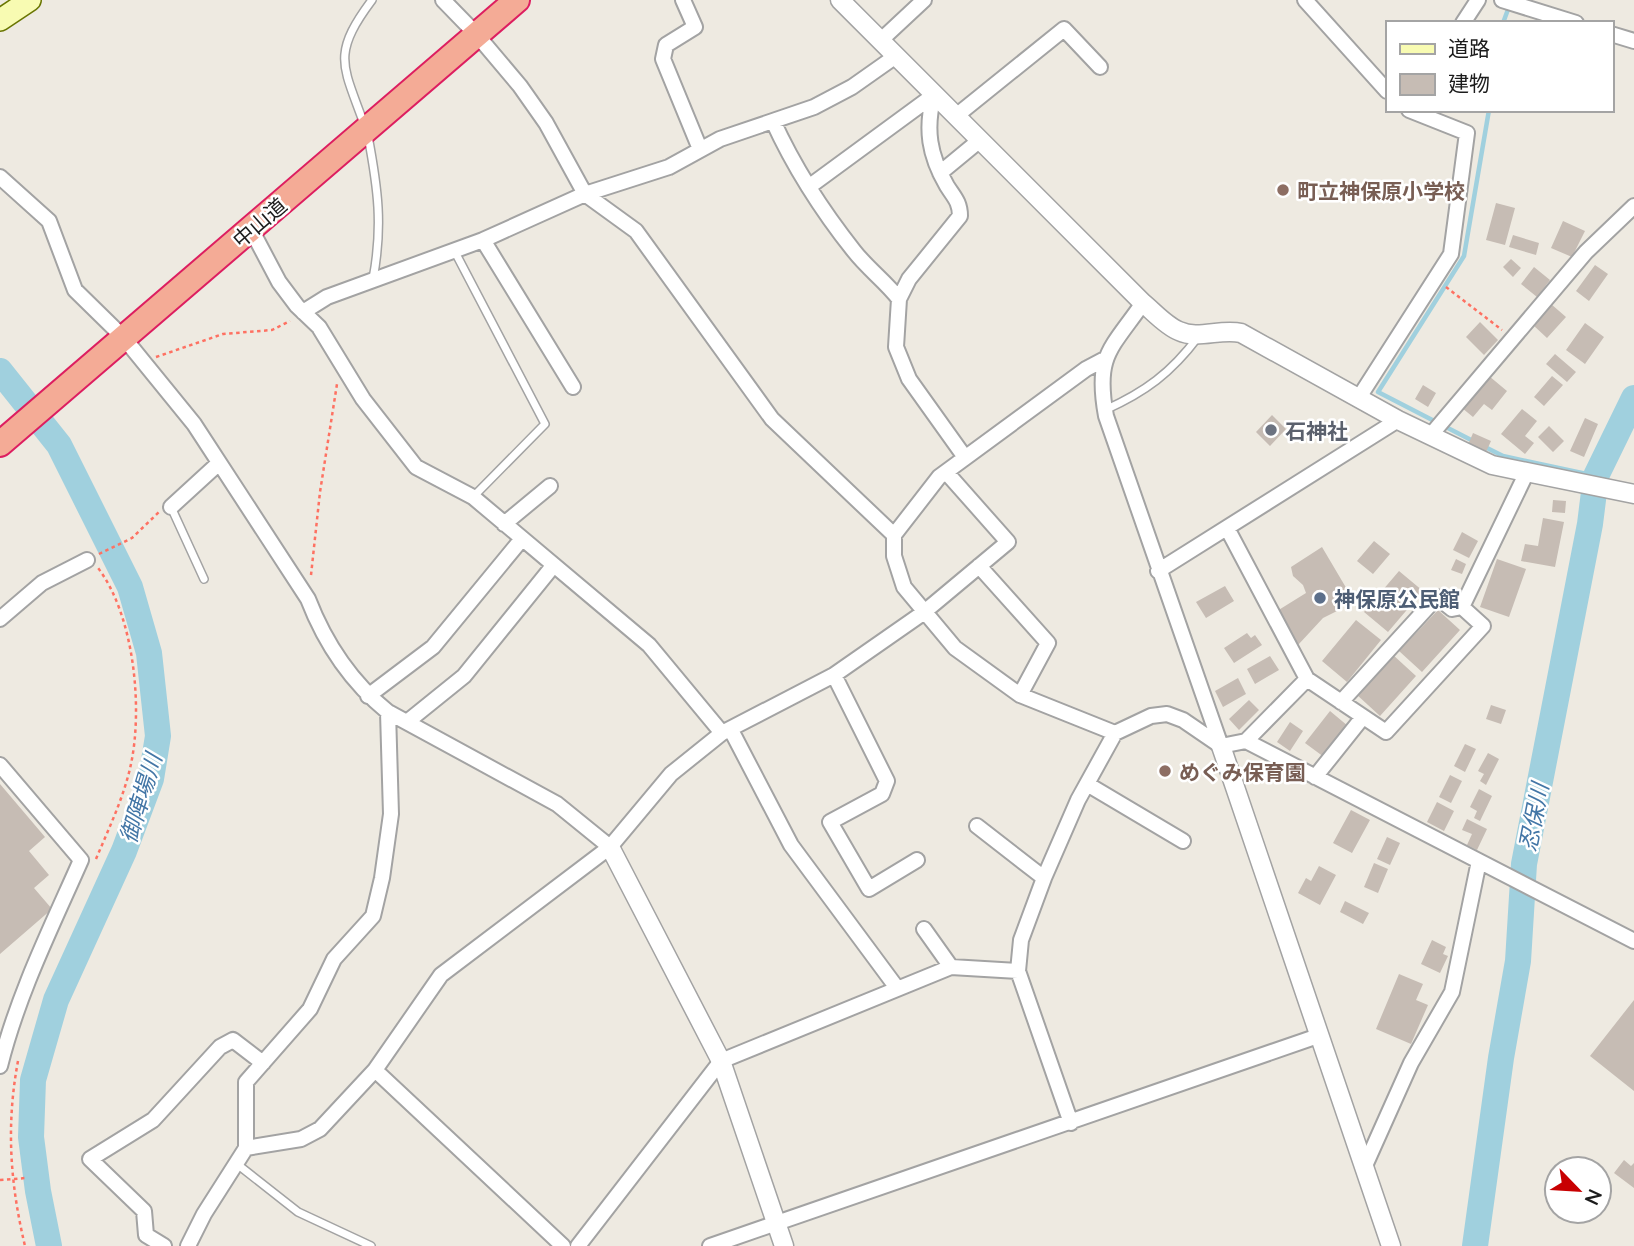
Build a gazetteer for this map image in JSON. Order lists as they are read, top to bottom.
{
  "streets": {
    "highway": ["中山道"]
  },
  "water": ["御陣場川", "忍保川"],
  "places": [
    "町立神保原小学校",
    "石神社",
    "神保原公民館",
    "めぐみ保育園"
  ],
  "legend": ["道路", "建物"],
  "north": "bottom right"
}
